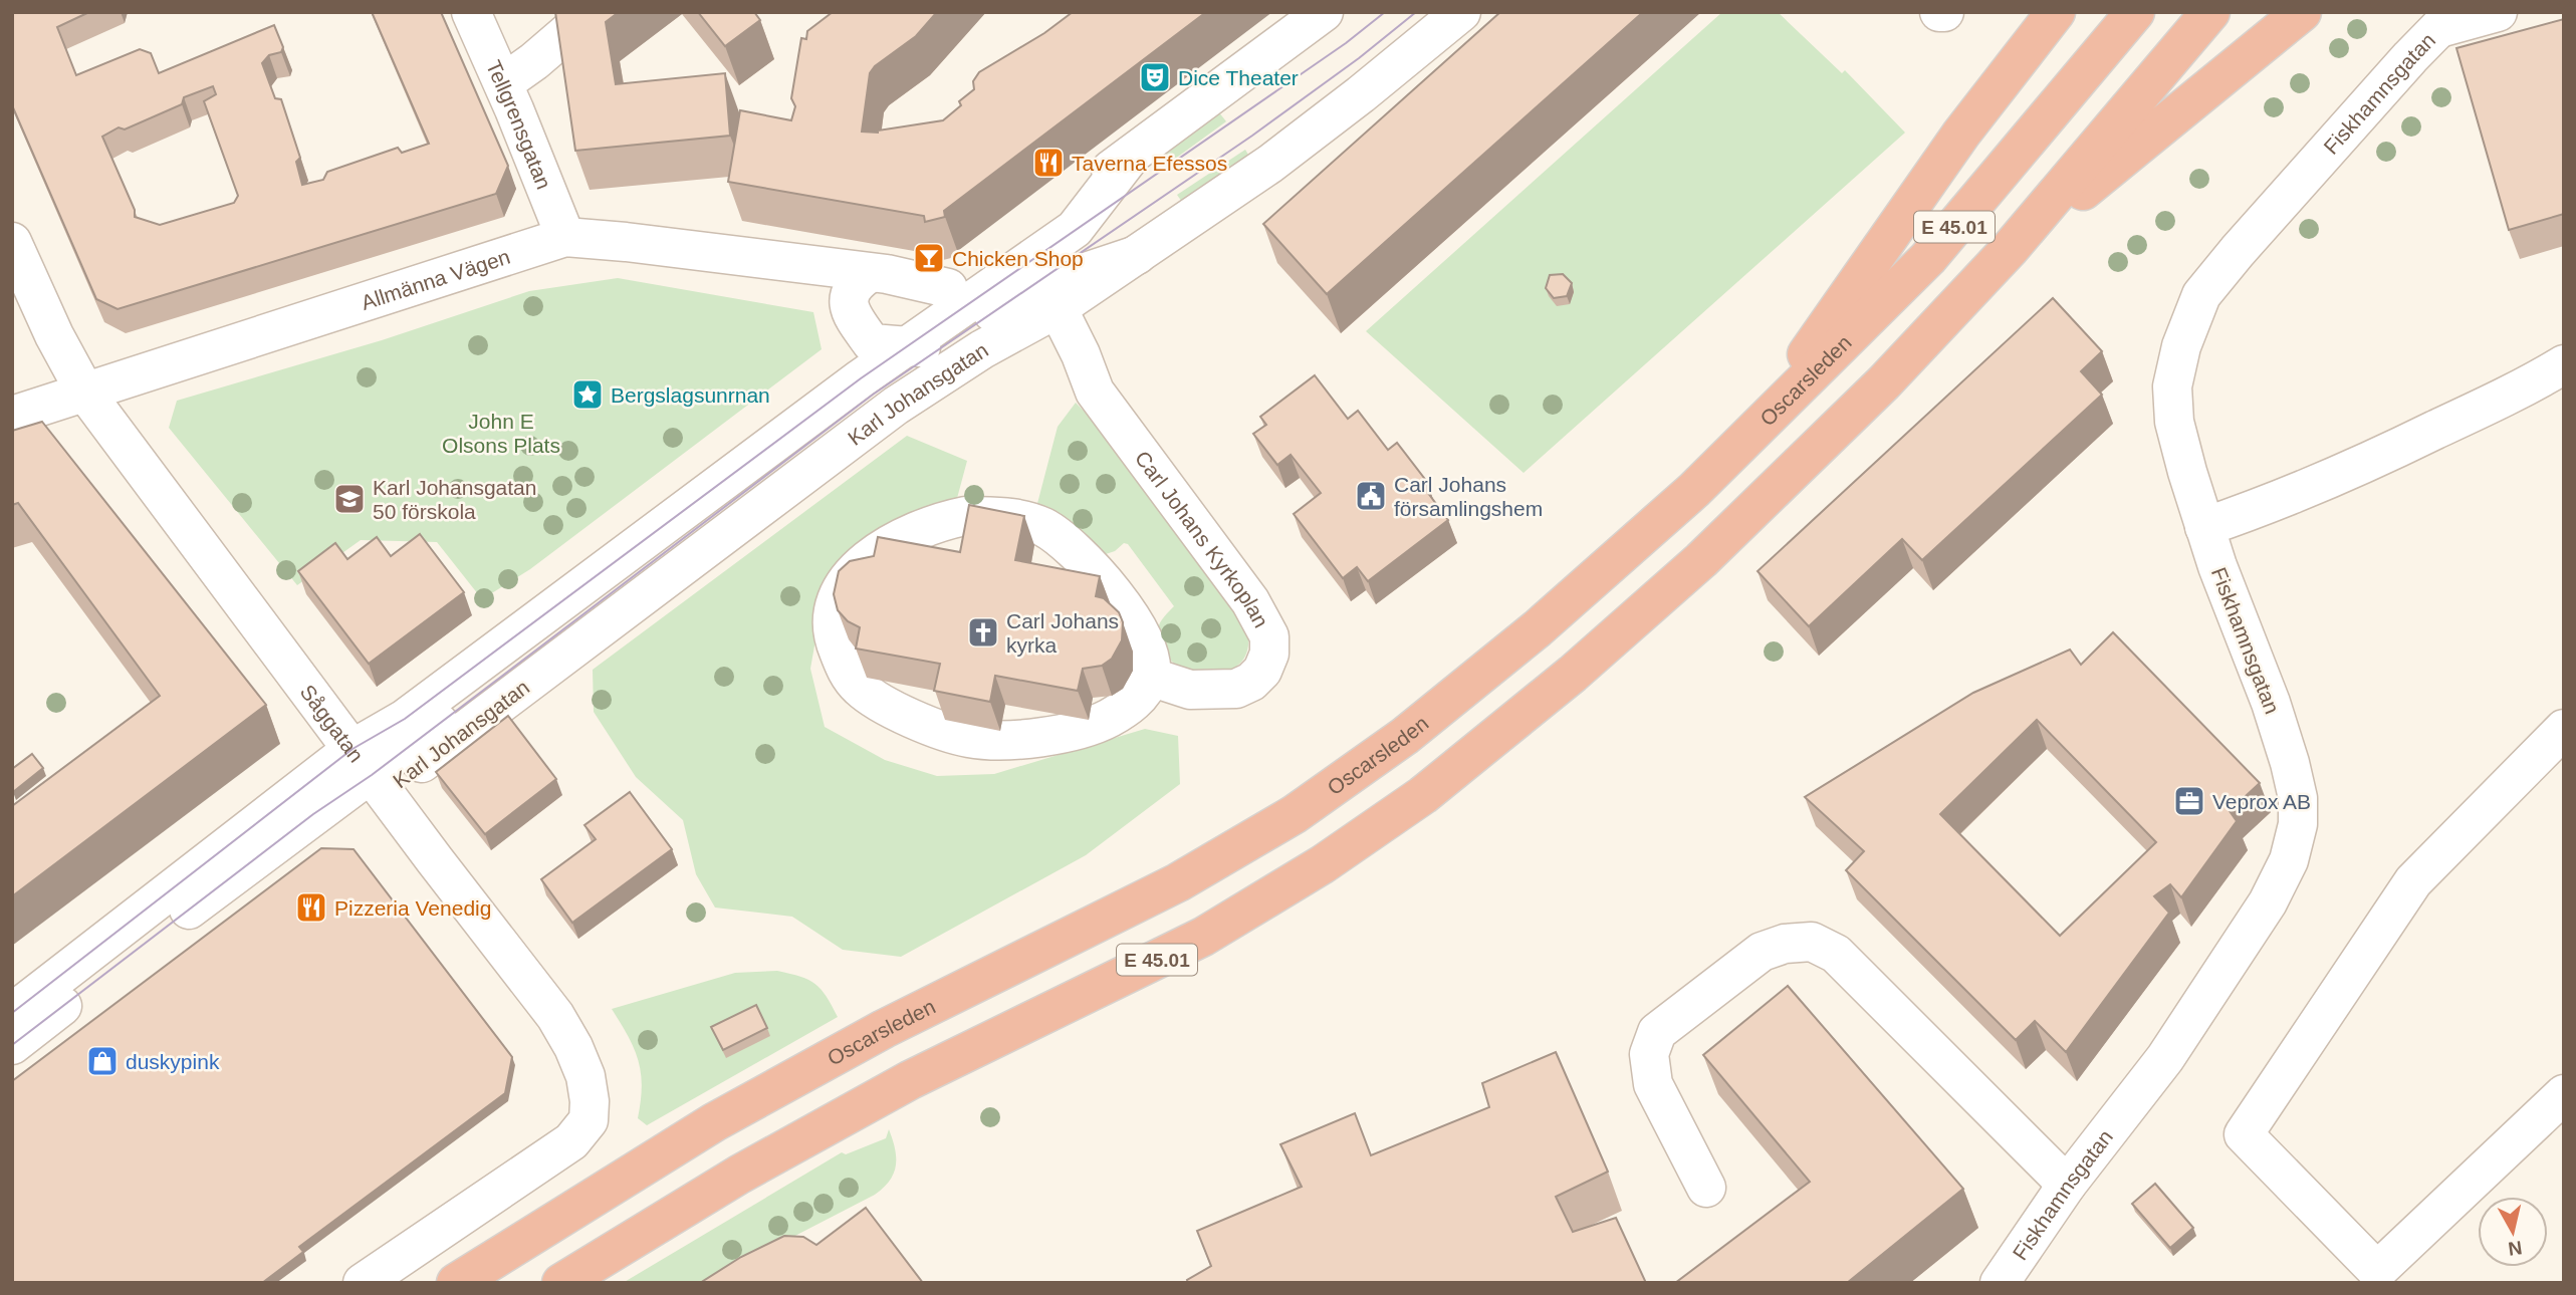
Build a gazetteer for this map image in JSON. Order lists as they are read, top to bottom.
{
  "streets": {
    "highway": ["E 45.01", "Oscarsleden"],
    "street": [
      "Fiskhamnsgatan",
      "Tellgrensgatan",
      "Allmänna Vägen",
      "Karl Johansgatan",
      "Carl Johans Kyrkoplan",
      "Såggatan"
    ]
  },
  "crossings": [
    ["Tellgrensgatan", "Allmänna Vägen"],
    ["Allmänna Vägen", "Karl Johansgatan"],
    ["Allmänna Vägen", "Såggatan"],
    ["Karl Johansgatan", "Carl Johans Kyrkoplan"],
    ["Karl Johansgatan", "Såggatan"]
  ],
  "parks": ["John E Olsons Plats"],
  "places": {
    "theatre": ["Dice Theater"],
    "restaurant": ["Taverna Efessos", "Pizzeria Venedig"],
    "bar": ["Chicken Shop"],
    "place": ["Bergslagsunrnan"],
    "public building": ["Carl Johans församlingshem"],
    "school or university": ["Karl Johansgatan 50 förskola"],
    "church": ["Carl Johans kyrka"],
    "office": ["Veprox AB"],
    "shop": ["duskypink"]
  },
  "north": "bottom"
}
